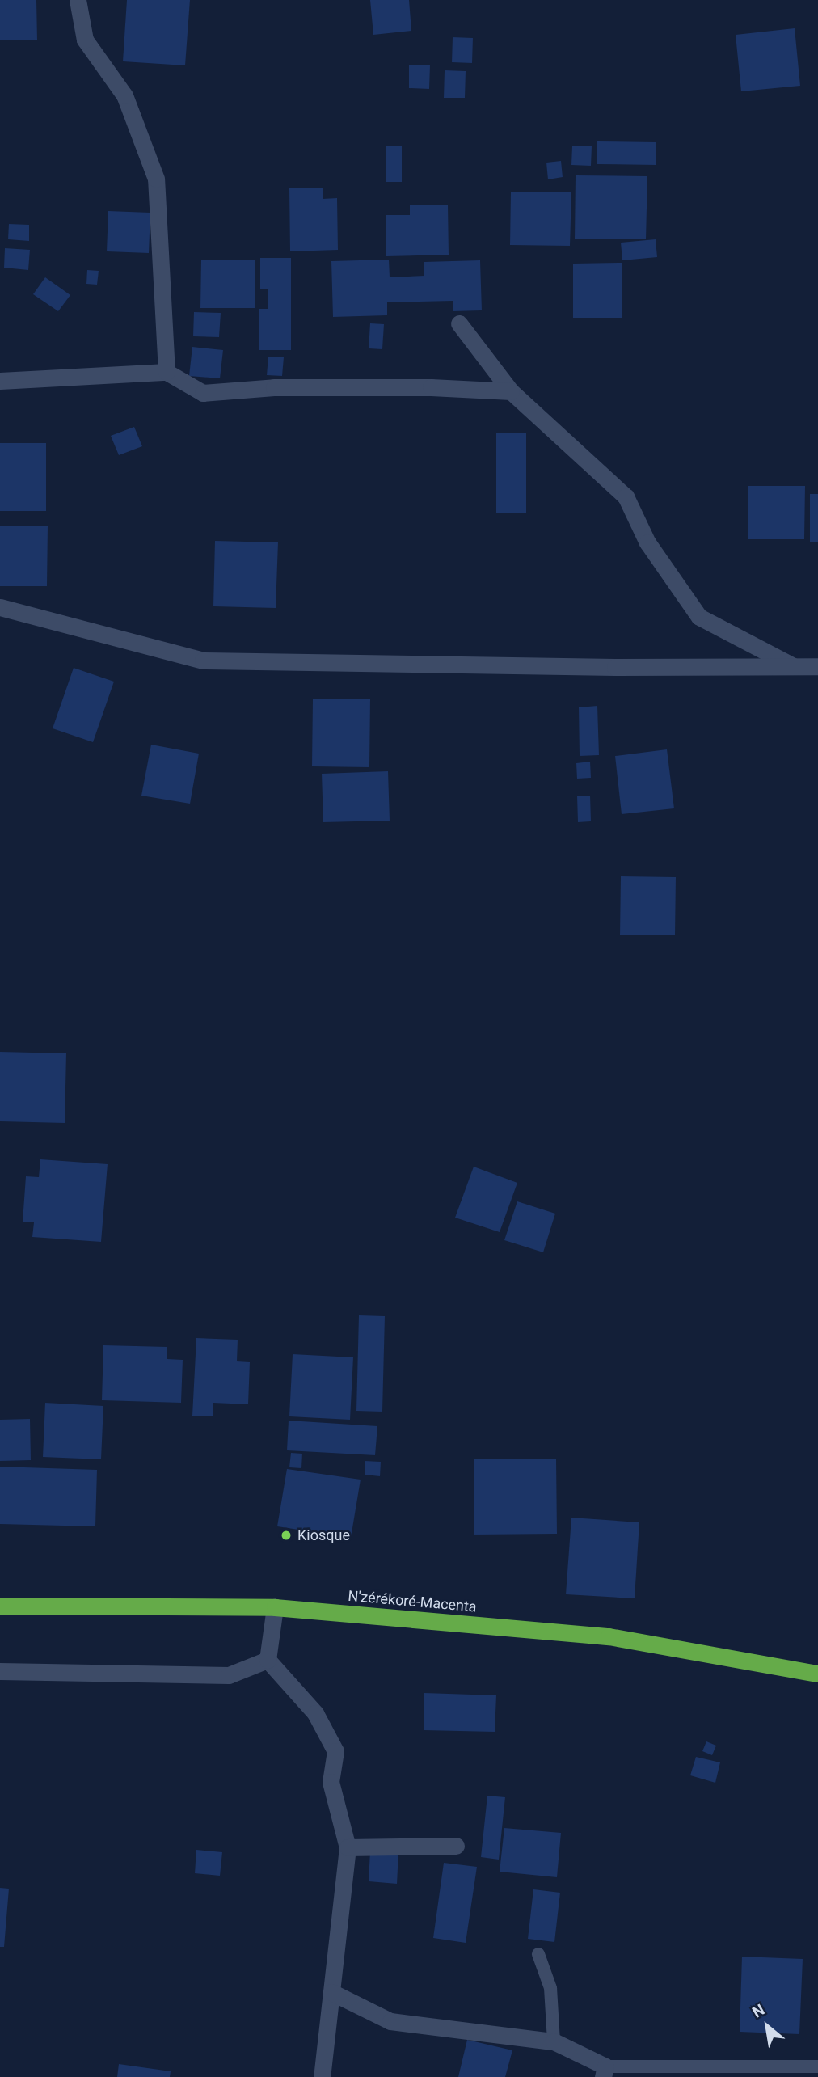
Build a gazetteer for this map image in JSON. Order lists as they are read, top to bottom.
{
  "streets": {
    "highway": ["N'zérékoré-Macenta"]
  },
  "places": ["Kiosque"],
  "north": "top left"
}
